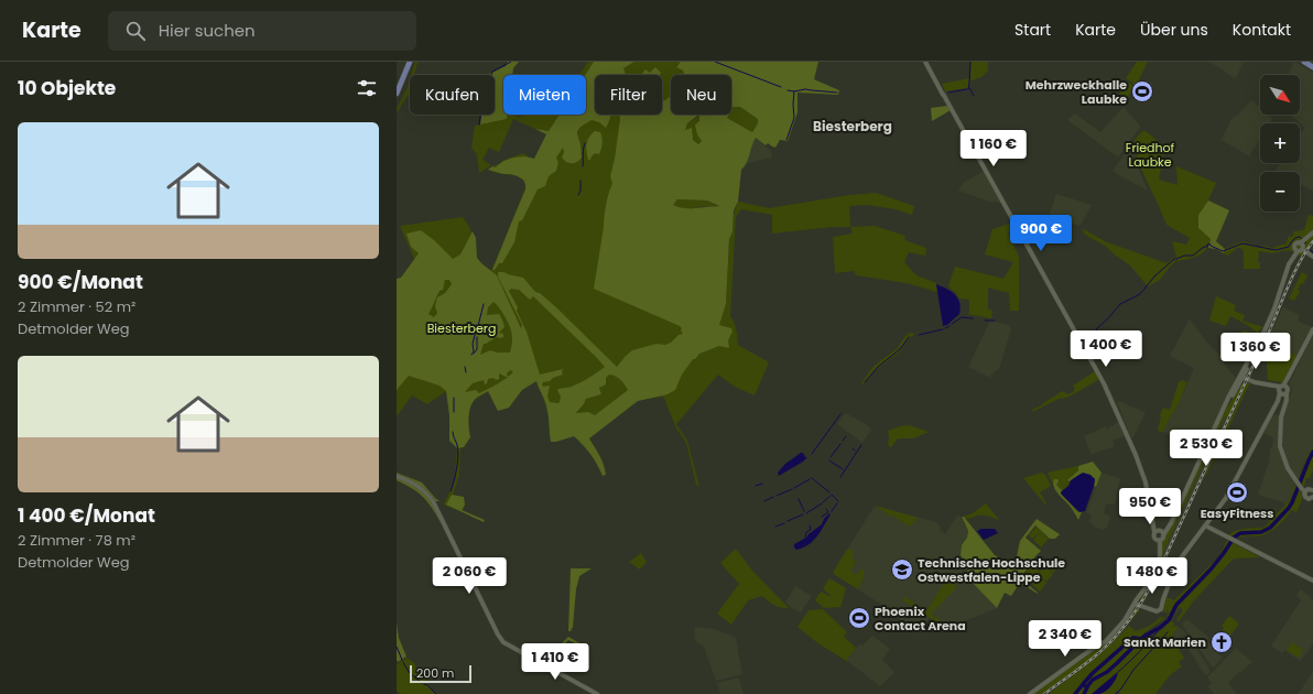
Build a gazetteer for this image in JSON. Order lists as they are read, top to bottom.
{
  "districts": ["Biesterberg"],
  "parks": ["Friedhof Laubke", "Biesterberg"],
  "places": {
    "sports": ["Mehrzweckhalle Laubke", "EasyFitness", "Phoenix Contact Arena"],
    "school or university": ["Technische Hochschule Ostwestfalen-Lippe"],
    "church": ["Sankt Marien"]
  },
  "scale_bar": "200 m",
  "north": "bottom right",
  "page": {
    "header": "Karte",
    "search": "Hier suchen",
    "nav": [
      "Start",
      "Karte",
      "Über uns",
      "Kontakt"
    ],
    "heading": "10 Objekte",
    "map_buttons": ["+", "−"],
    "chip": [
      "Kaufen",
      "Mieten",
      "Filter",
      "Neu"
    ],
    "list": [
      {
        "name": "900 €/Monat",
        "note": "2 Zimmer · 52 m² · Detmolder Weg"
      },
      {
        "name": "1 400 €/Monat",
        "note": "2 Zimmer · 78 m² · Detmolder Weg"
      }
    ],
    "price": [
      "1 160 €",
      "900 €",
      "1 400 €",
      "1 360 €",
      "2 530 €",
      "950 €",
      "2 060 €",
      "1 480 €",
      "2 340 €",
      "1 410 €"
    ],
    "scale": "200 m"
  }
}
